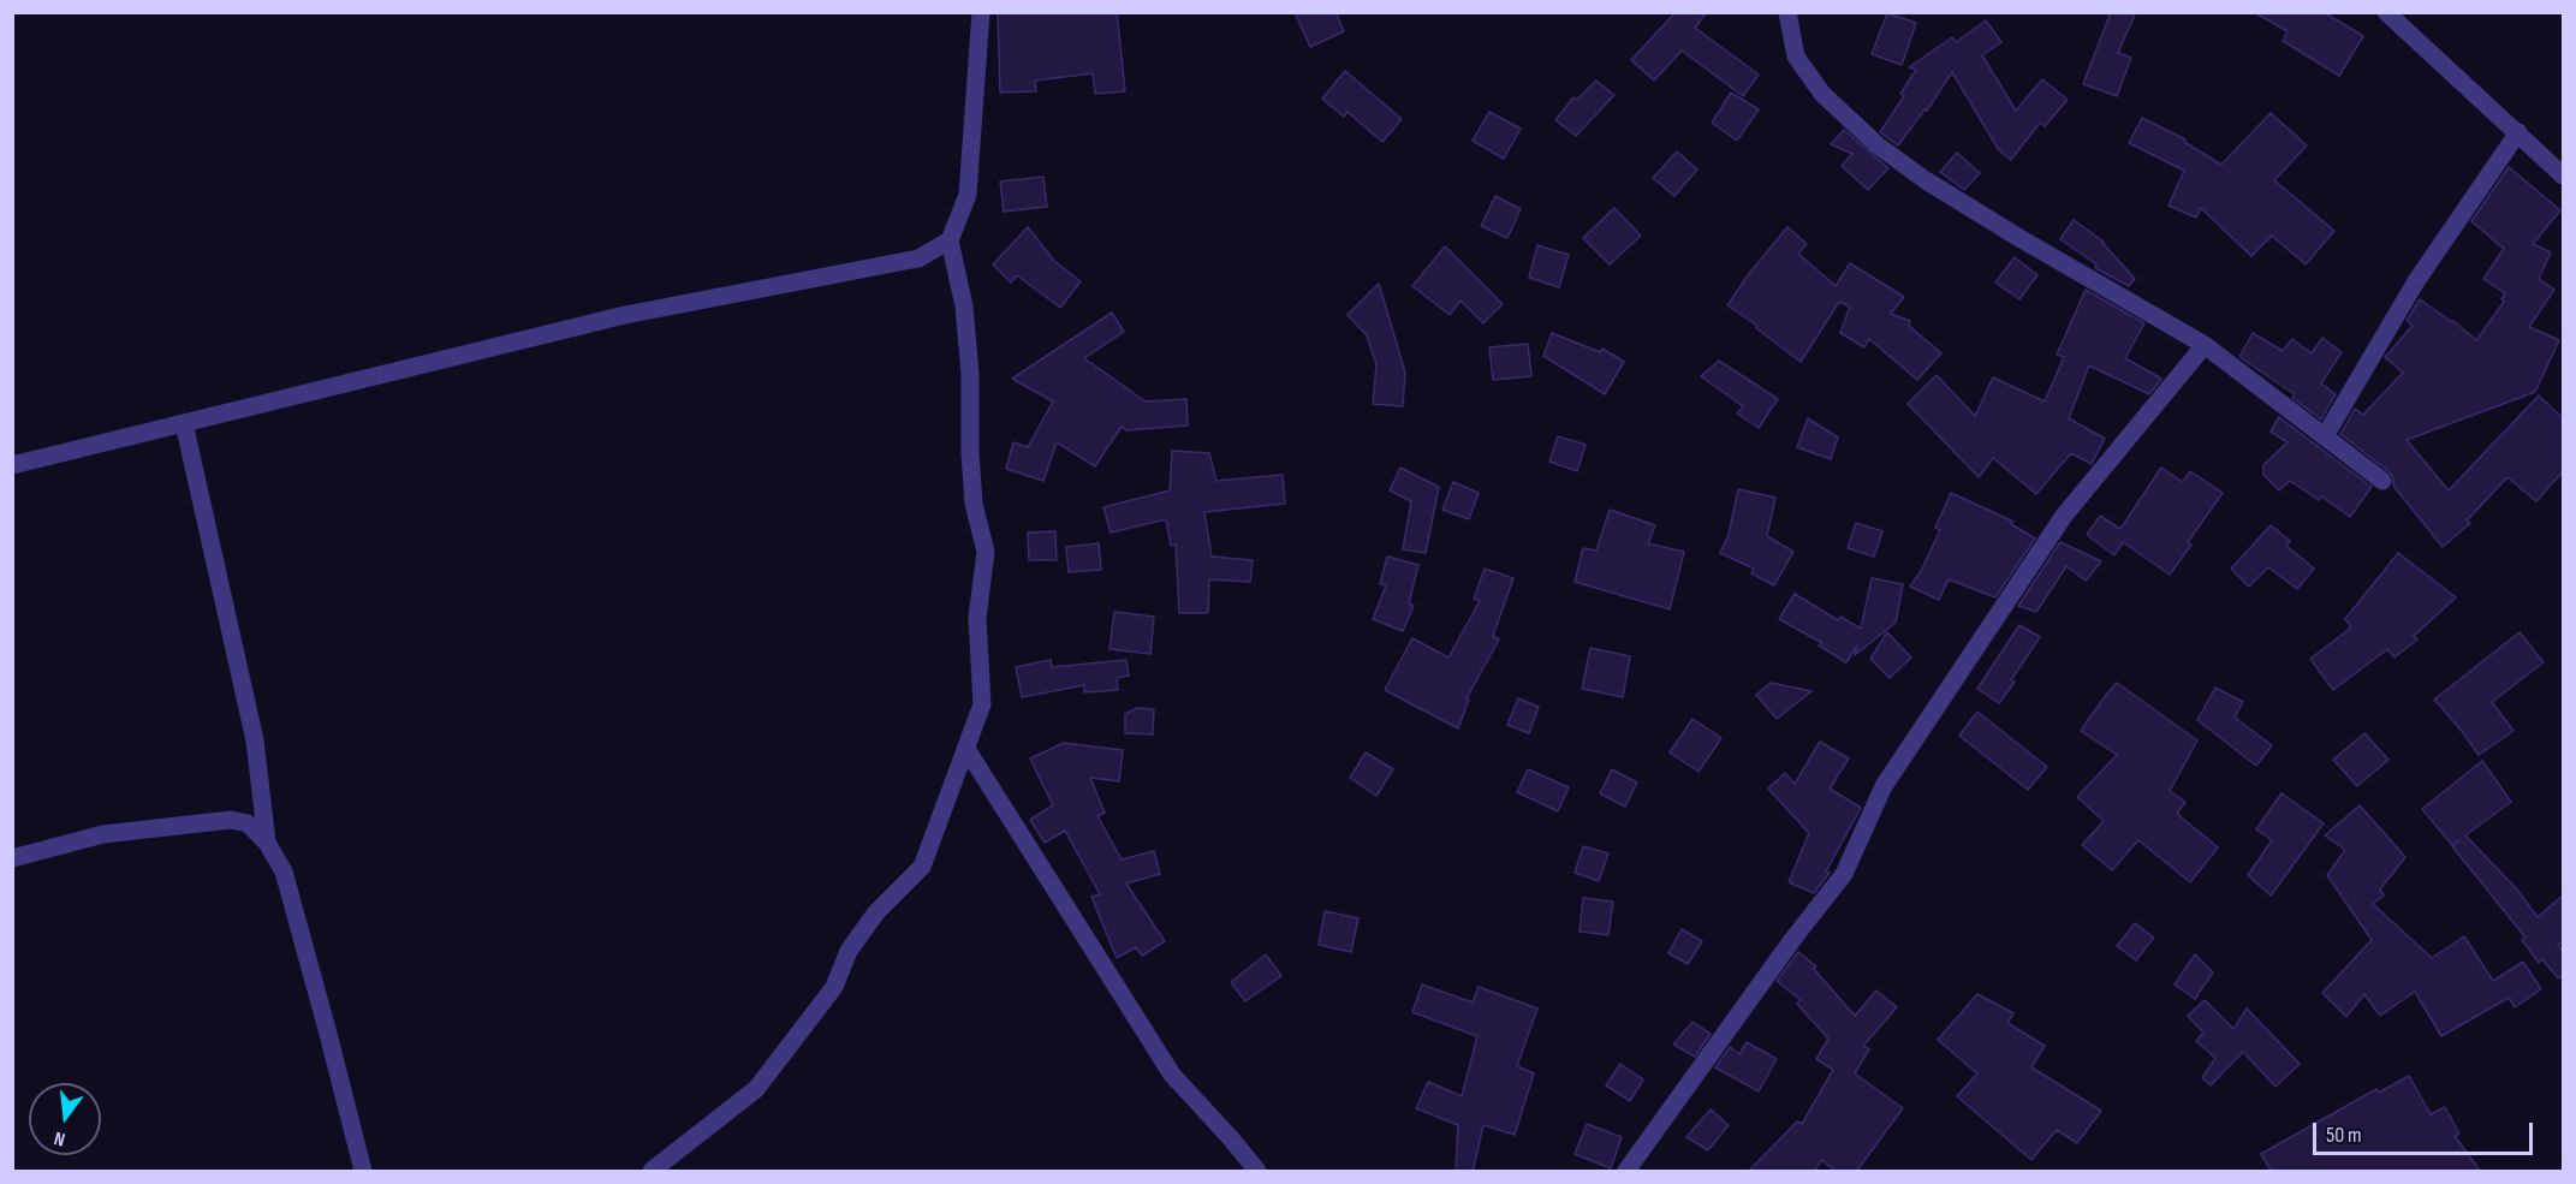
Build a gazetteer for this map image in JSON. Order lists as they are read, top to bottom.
{
  "scale_bar": "50 m",
  "north": "bottom"
}
